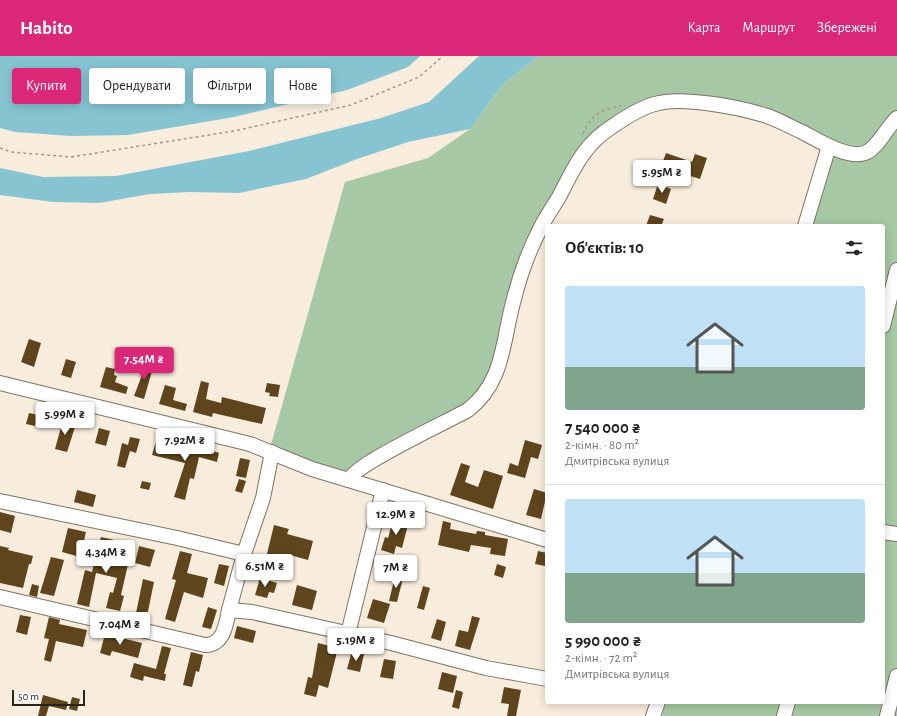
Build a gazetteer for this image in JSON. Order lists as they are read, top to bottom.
{
  "scale_bar": "50 m",
  "page": {
    "header": "Habito",
    "nav": ["Карта", "Маршрут", "Збережені"],
    "chip": [
      "Купити",
      "Орендувати",
      "Фільтри",
      "Нове"
    ],
    "price": [
      "5.95M ₴",
      "7.54M ₴",
      "5.99M ₴",
      "7.92M ₴",
      "12.9M ₴",
      "4.34M ₴",
      "6.51M ₴",
      "7M ₴",
      "7.04M ₴",
      "5.19M ₴"
    ],
    "heading": "Об’єктів: 10",
    "list": [
      {
        "name": "7 540 000 ₴",
        "note": "2-кімн. · 80 m² · Дмитрівська вулиця"
      },
      {
        "name": "5 990 000 ₴",
        "note": "2-кімн. · 72 m² · Дмитрівська вулиця"
      }
    ],
    "scale": "50 m"
  }
}
